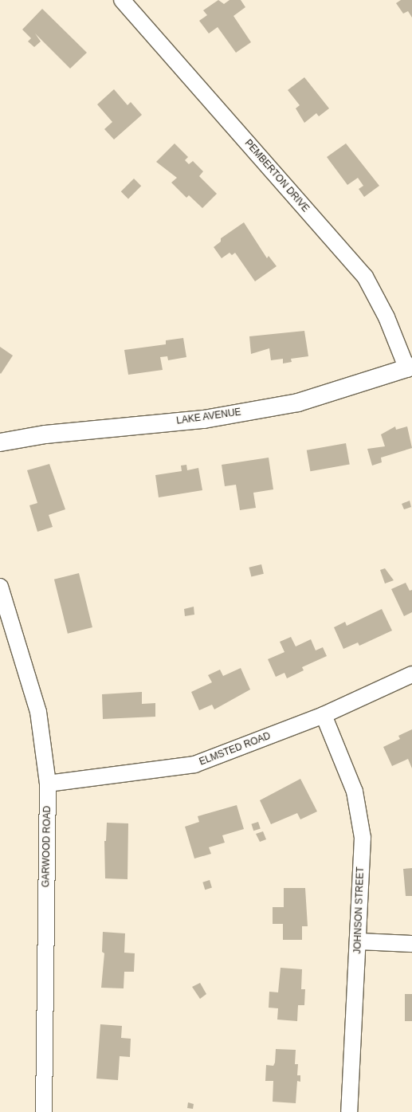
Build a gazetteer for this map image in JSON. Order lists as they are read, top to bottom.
{
  "streets": {
    "street": [
      "PEMBERTON DRIVE",
      "LAKE AVENUE",
      "ELMSTED ROAD",
      "GARWOOD ROAD",
      "JOHNSON STREET"
    ]
  },
  "crossings": [
    ["PEMBERTON DRIVE", "LAKE AVENUE"],
    ["ELMSTED ROAD", "GARWOOD ROAD"],
    ["ELMSTED ROAD", "JOHNSON STREET"]
  ]
}
